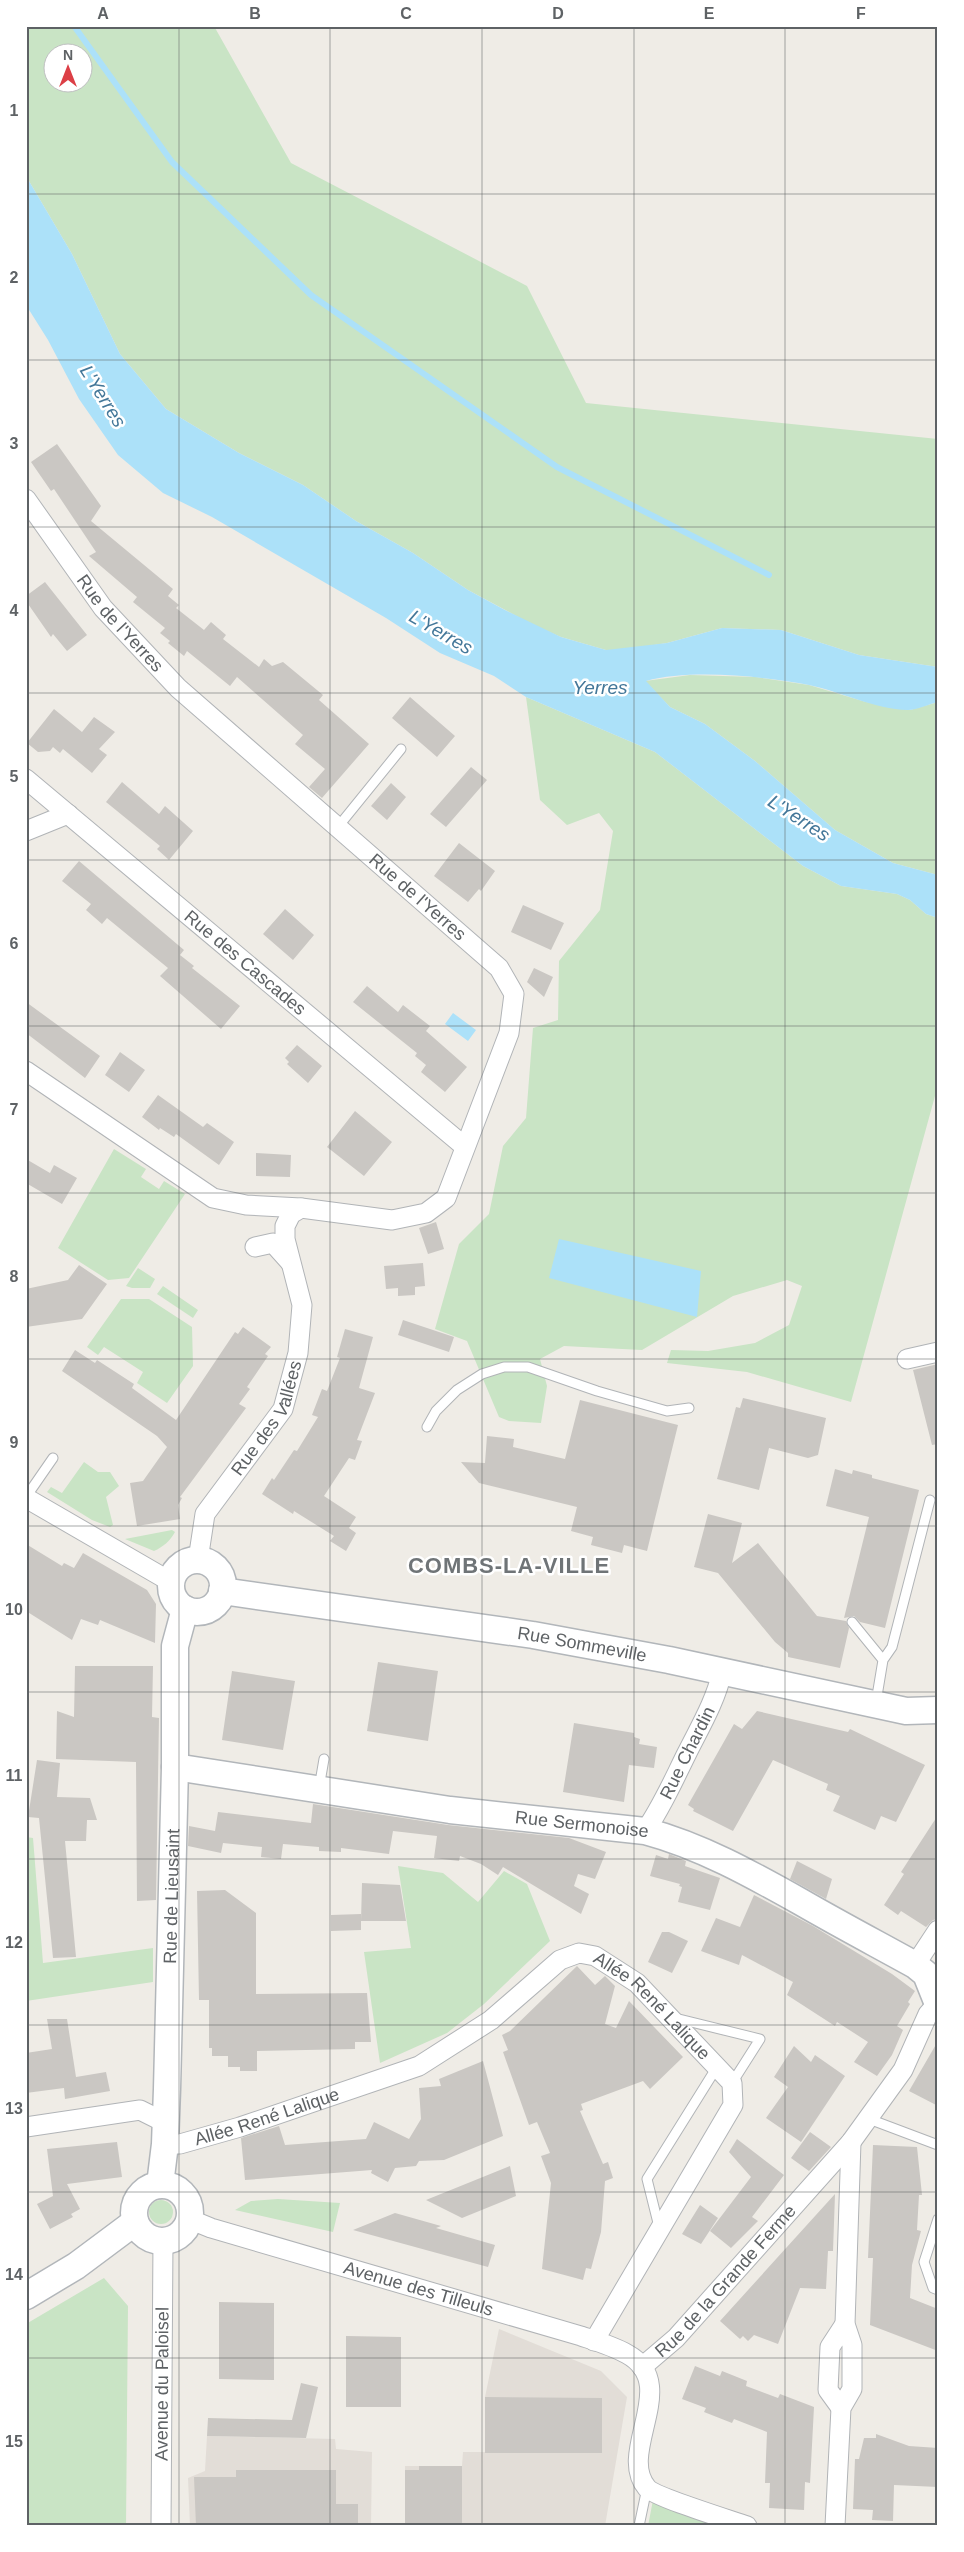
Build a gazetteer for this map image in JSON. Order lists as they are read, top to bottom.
{
  "streets": {
    "main road": ["Rue Sommeville", "Rue Sermonoise", "Rue de Lieusaint"],
    "street": [
      "Rue de l'Yerres",
      "Rue des Cascades",
      "Rue des Vallées",
      "Rue Chardin",
      "Allée René Lalique",
      "Rue de la Grande Ferme",
      "Avenue des Tilleuls",
      "Avenue du Paloisel"
    ]
  },
  "crossings": [
    ["Rue de l'Yerres", "Rue des Cascades"],
    ["Rue de l'Yerres", "Rue des Vallées"],
    ["Rue des Vallées", "Rue Sommeville"],
    ["Rue des Vallées", "Rue de Lieusaint"],
    ["Rue Sommeville", "Rue Chardin"],
    ["Rue Sommeville", "Rue de Lieusaint"],
    ["Rue Chardin", "Rue Sermonoise"],
    ["Rue Sermonoise", "Rue de Lieusaint"],
    ["Rue Sermonoise", "Rue de la Grande Ferme"],
    ["Rue de Lieusaint", "Allée René Lalique"],
    ["Rue de Lieusaint", "Avenue des Tilleuls"],
    ["Rue de Lieusaint", "Avenue du Paloisel"],
    ["Rue de la Grande Ferme", "Avenue des Tilleuls"],
    ["Avenue des Tilleuls", "Avenue du Paloisel"]
  ],
  "districts": ["COMBS-LA-VILLE"],
  "water": ["L'Yerres", "Yerres"],
  "north": "top",
  "grid": {
    "columns": [
      "A",
      "B",
      "C",
      "D",
      "E",
      "F"
    ],
    "rows": [
      "1",
      "2",
      "3",
      "4",
      "5",
      "6",
      "7",
      "8",
      "9",
      "10",
      "11",
      "12",
      "13",
      "14",
      "15"
    ]
  }
}
